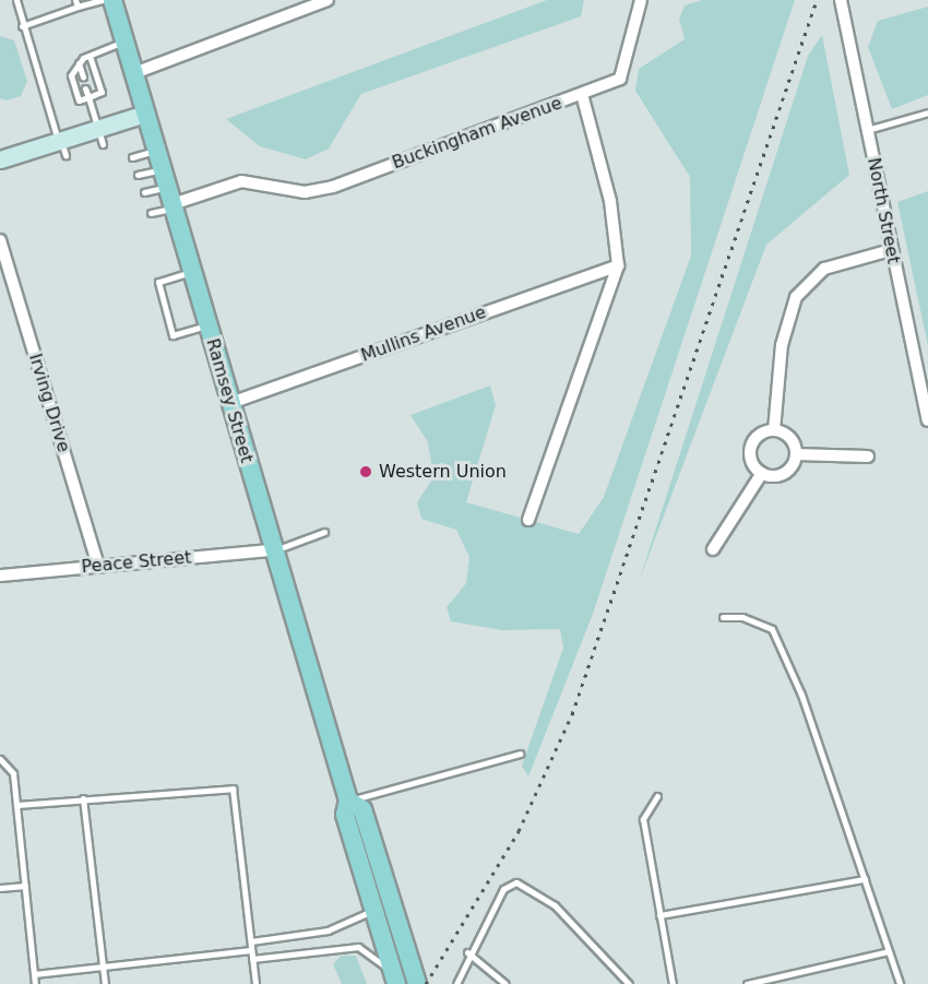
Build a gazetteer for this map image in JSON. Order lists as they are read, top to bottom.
{
  "streets": {
    "main road": ["Ramsey Street"],
    "street": [
      "Buckingham Avenue",
      "North Street",
      "Mullins Avenue",
      "Irving Drive",
      "Peace Street"
    ]
  },
  "crossings": [
    ["Buckingham Avenue", "Mullins Avenue"],
    ["Buckingham Avenue", "Ramsey Street"],
    ["Mullins Avenue", "Ramsey Street"],
    ["Ramsey Street", "Peace Street"],
    ["Irving Drive", "Peace Street"]
  ],
  "places": ["Western Union"]
}
